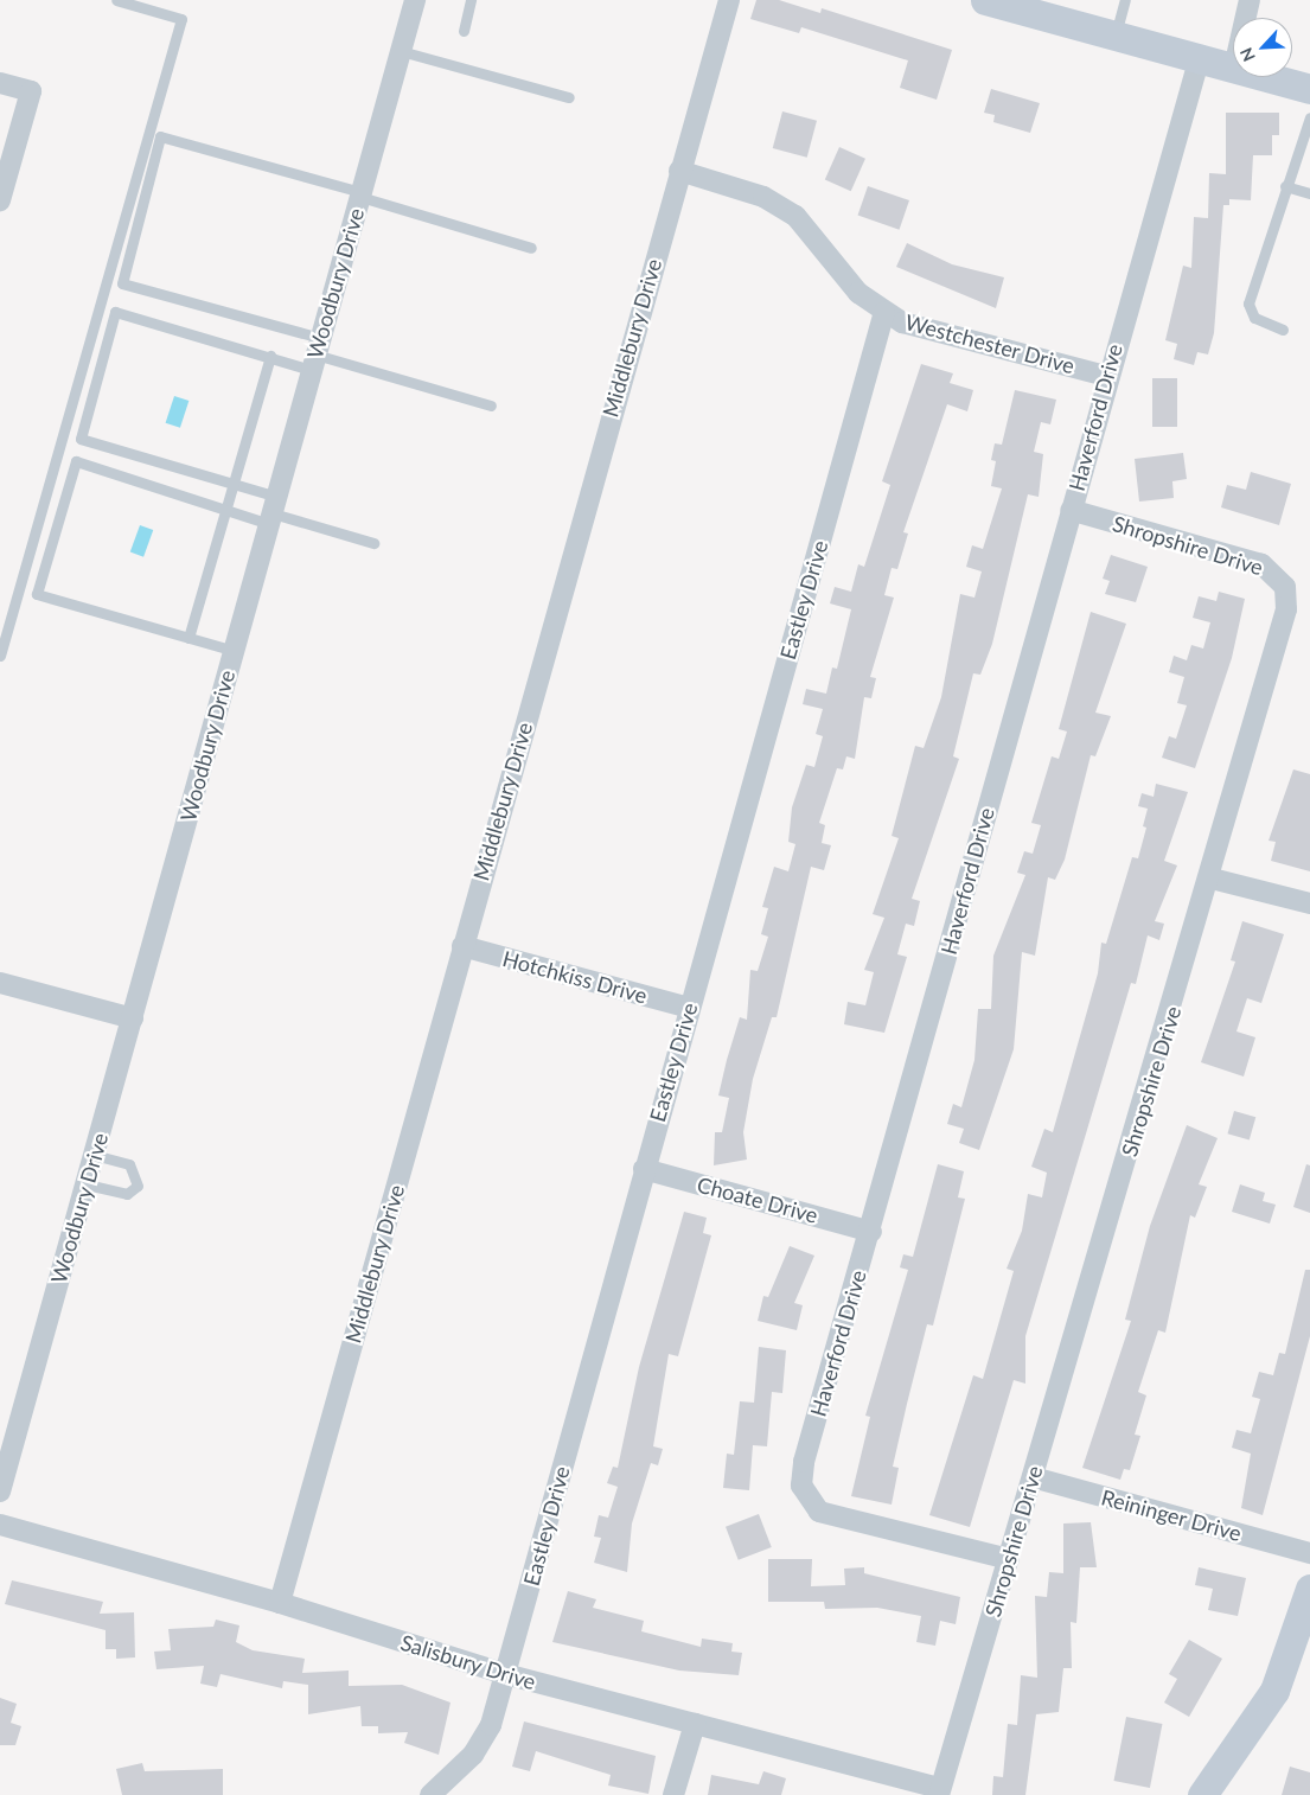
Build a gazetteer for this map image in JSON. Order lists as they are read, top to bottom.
{
  "streets": {
    "street": [
      "Woodbury Drive",
      "Middlebury Drive",
      "Westchester Drive",
      "Haverford Drive",
      "Shropshire Drive",
      "Eastley Drive",
      "Hotchkiss Drive",
      "Choate Drive",
      "Reininger Drive",
      "Salisbury Drive"
    ]
  },
  "crossings": [
    ["Middlebury Drive", "Westchester Drive"],
    ["Middlebury Drive", "Hotchkiss Drive"],
    ["Middlebury Drive", "Salisbury Drive"],
    ["Westchester Drive", "Haverford Drive"],
    ["Westchester Drive", "Eastley Drive"],
    ["Haverford Drive", "Shropshire Drive"],
    ["Haverford Drive", "Choate Drive"],
    ["Shropshire Drive", "Reininger Drive"],
    ["Shropshire Drive", "Salisbury Drive"],
    ["Eastley Drive", "Hotchkiss Drive"],
    ["Eastley Drive", "Choate Drive"],
    ["Eastley Drive", "Salisbury Drive"]
  ],
  "north": "bottom left"
}
